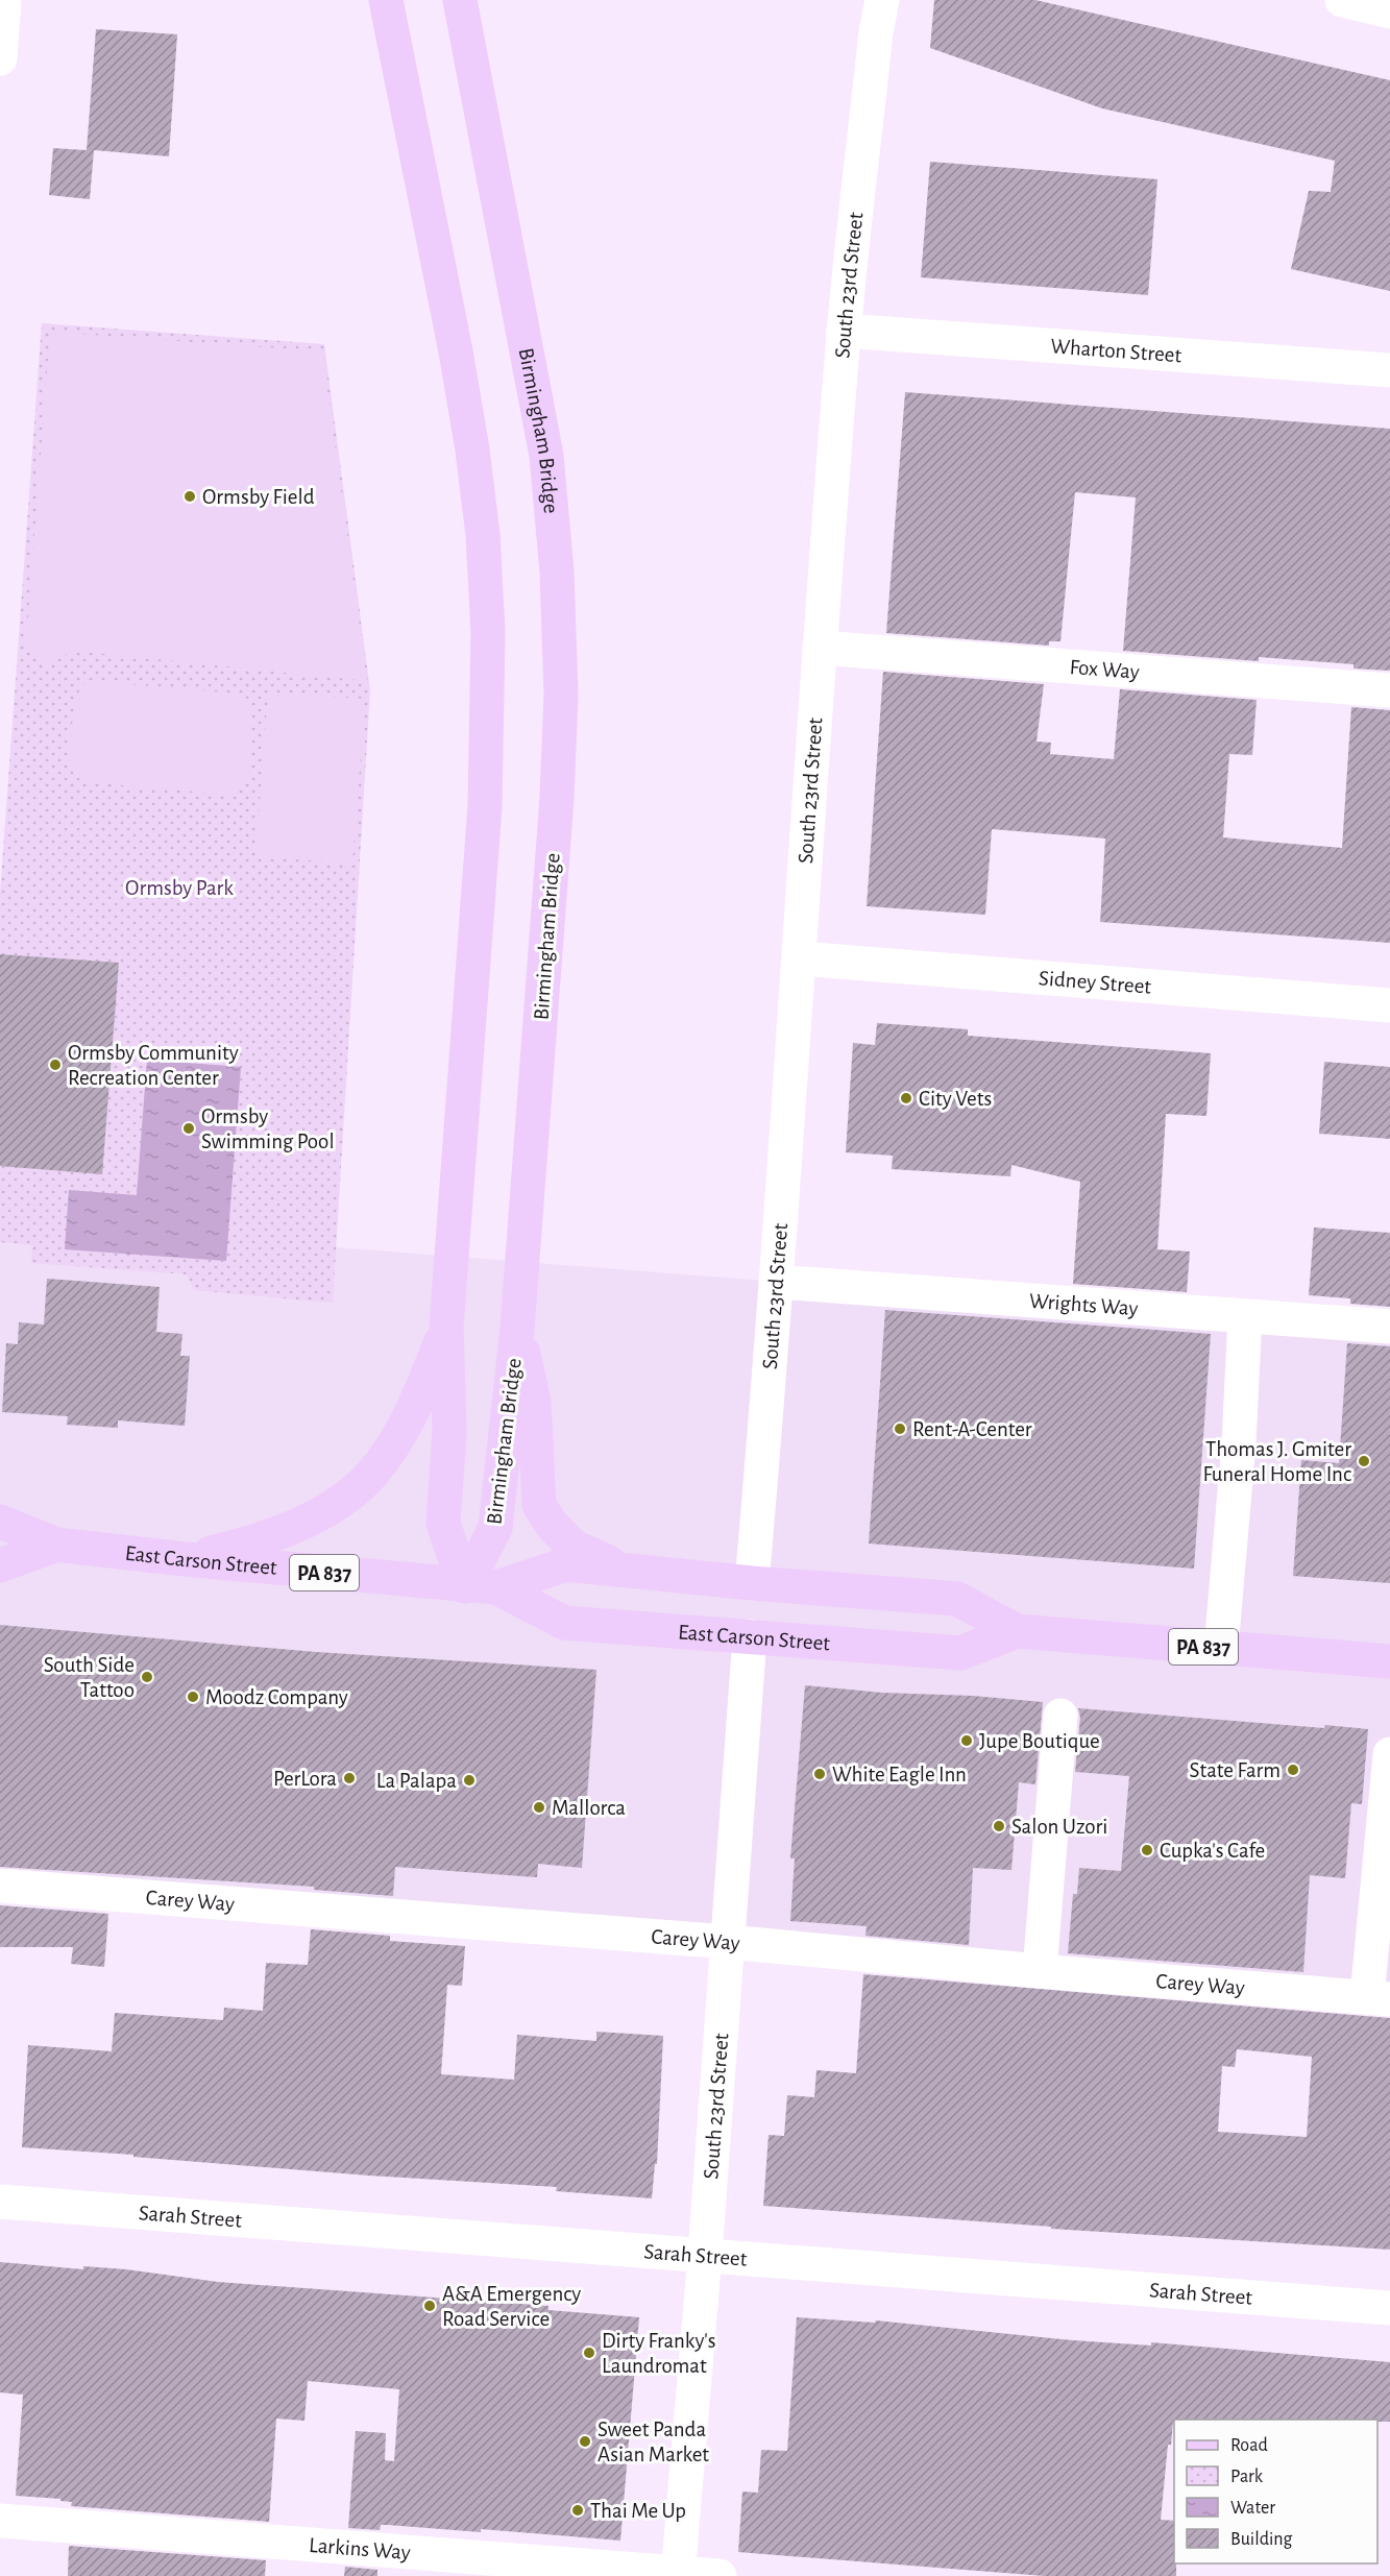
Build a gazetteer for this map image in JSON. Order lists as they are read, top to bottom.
{
  "streets": {
    "main road": ["Birmingham Bridge", "East Carson Street", "PA 837"],
    "street": [
      "South 23rd Street",
      "Wharton Street",
      "Fox Way",
      "Sidney Street",
      "Wrights Way",
      "Carey Way",
      "Sarah Street",
      "Larkins Way"
    ]
  },
  "crossings": [
    ["South 23rd Street", "Wharton Street"],
    ["South 23rd Street", "Fox Way"],
    ["South 23rd Street", "Sidney Street"],
    ["South 23rd Street", "Wrights Way"],
    ["South 23rd Street", "East Carson Street"],
    ["South 23rd Street", "Carey Way"],
    ["South 23rd Street", "Sarah Street"],
    ["South 23rd Street", "Larkins Way"],
    ["Birmingham Bridge", "East Carson Street"]
  ],
  "parks": ["Ormsby Park"],
  "places": [
    "Ormsby Field",
    "Ormsby Community Recreation Center",
    "City Vets",
    "Ormsby Swimming Pool",
    "Rent-A-Center",
    "Thomas J. Gmiter Funeral Home Inc",
    "South Side Tattoo",
    "Moodz Company",
    "Jupe Boutique",
    "State Farm",
    "White Eagle Inn",
    "PerLora",
    "La Palapa",
    "Mallorca",
    "Salon Uzori",
    "Cupka's Cafe",
    "A&A Emergency Road Service",
    "Dirty Franky's Laundromat",
    "Sweet Panda Asian Market",
    "Thai Me Up"
  ],
  "legend": [
    "Road",
    "Park",
    "Water",
    "Building"
  ]
}
